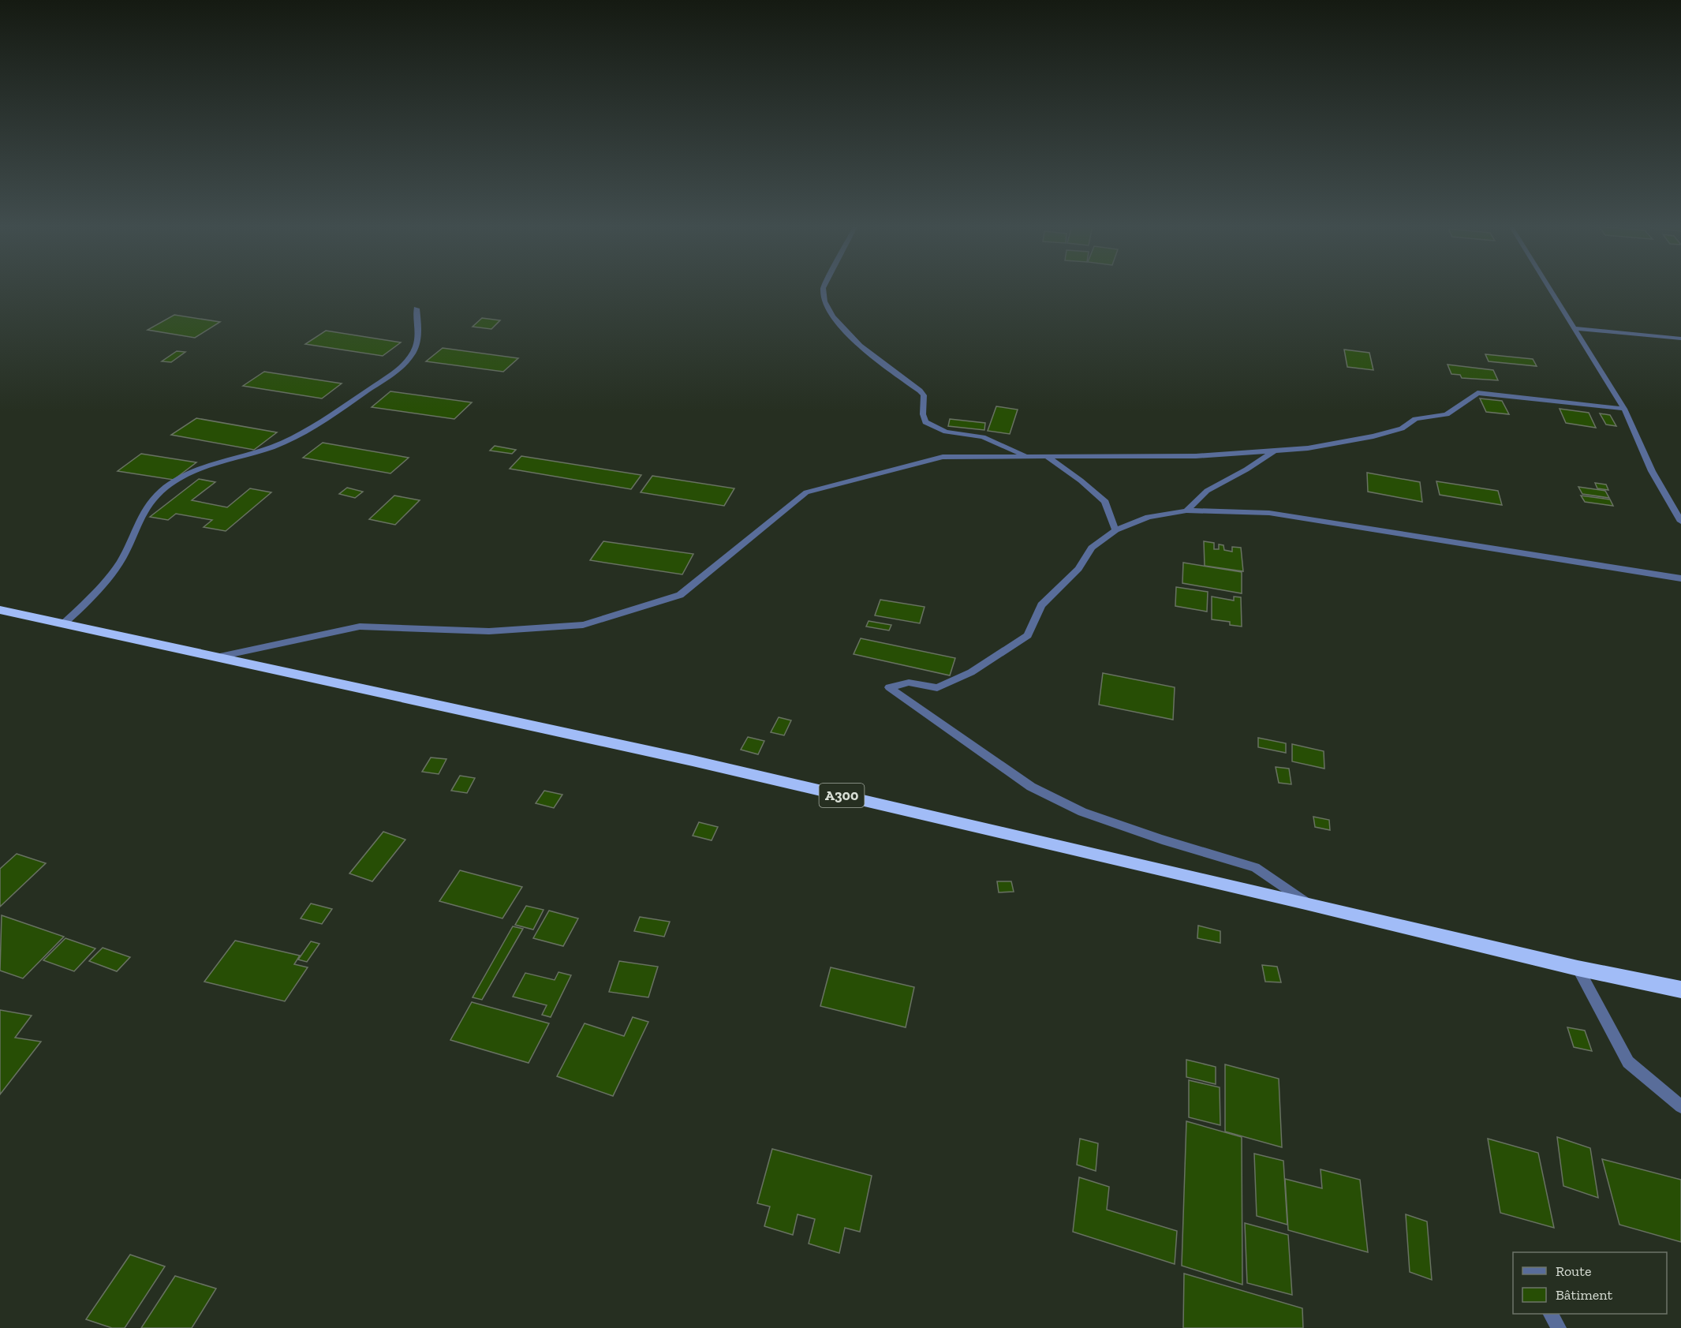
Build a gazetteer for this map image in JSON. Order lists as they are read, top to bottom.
{
  "streets": {
    "highway": ["A300"]
  },
  "legend": ["Route", "Bâtiment"]
}
